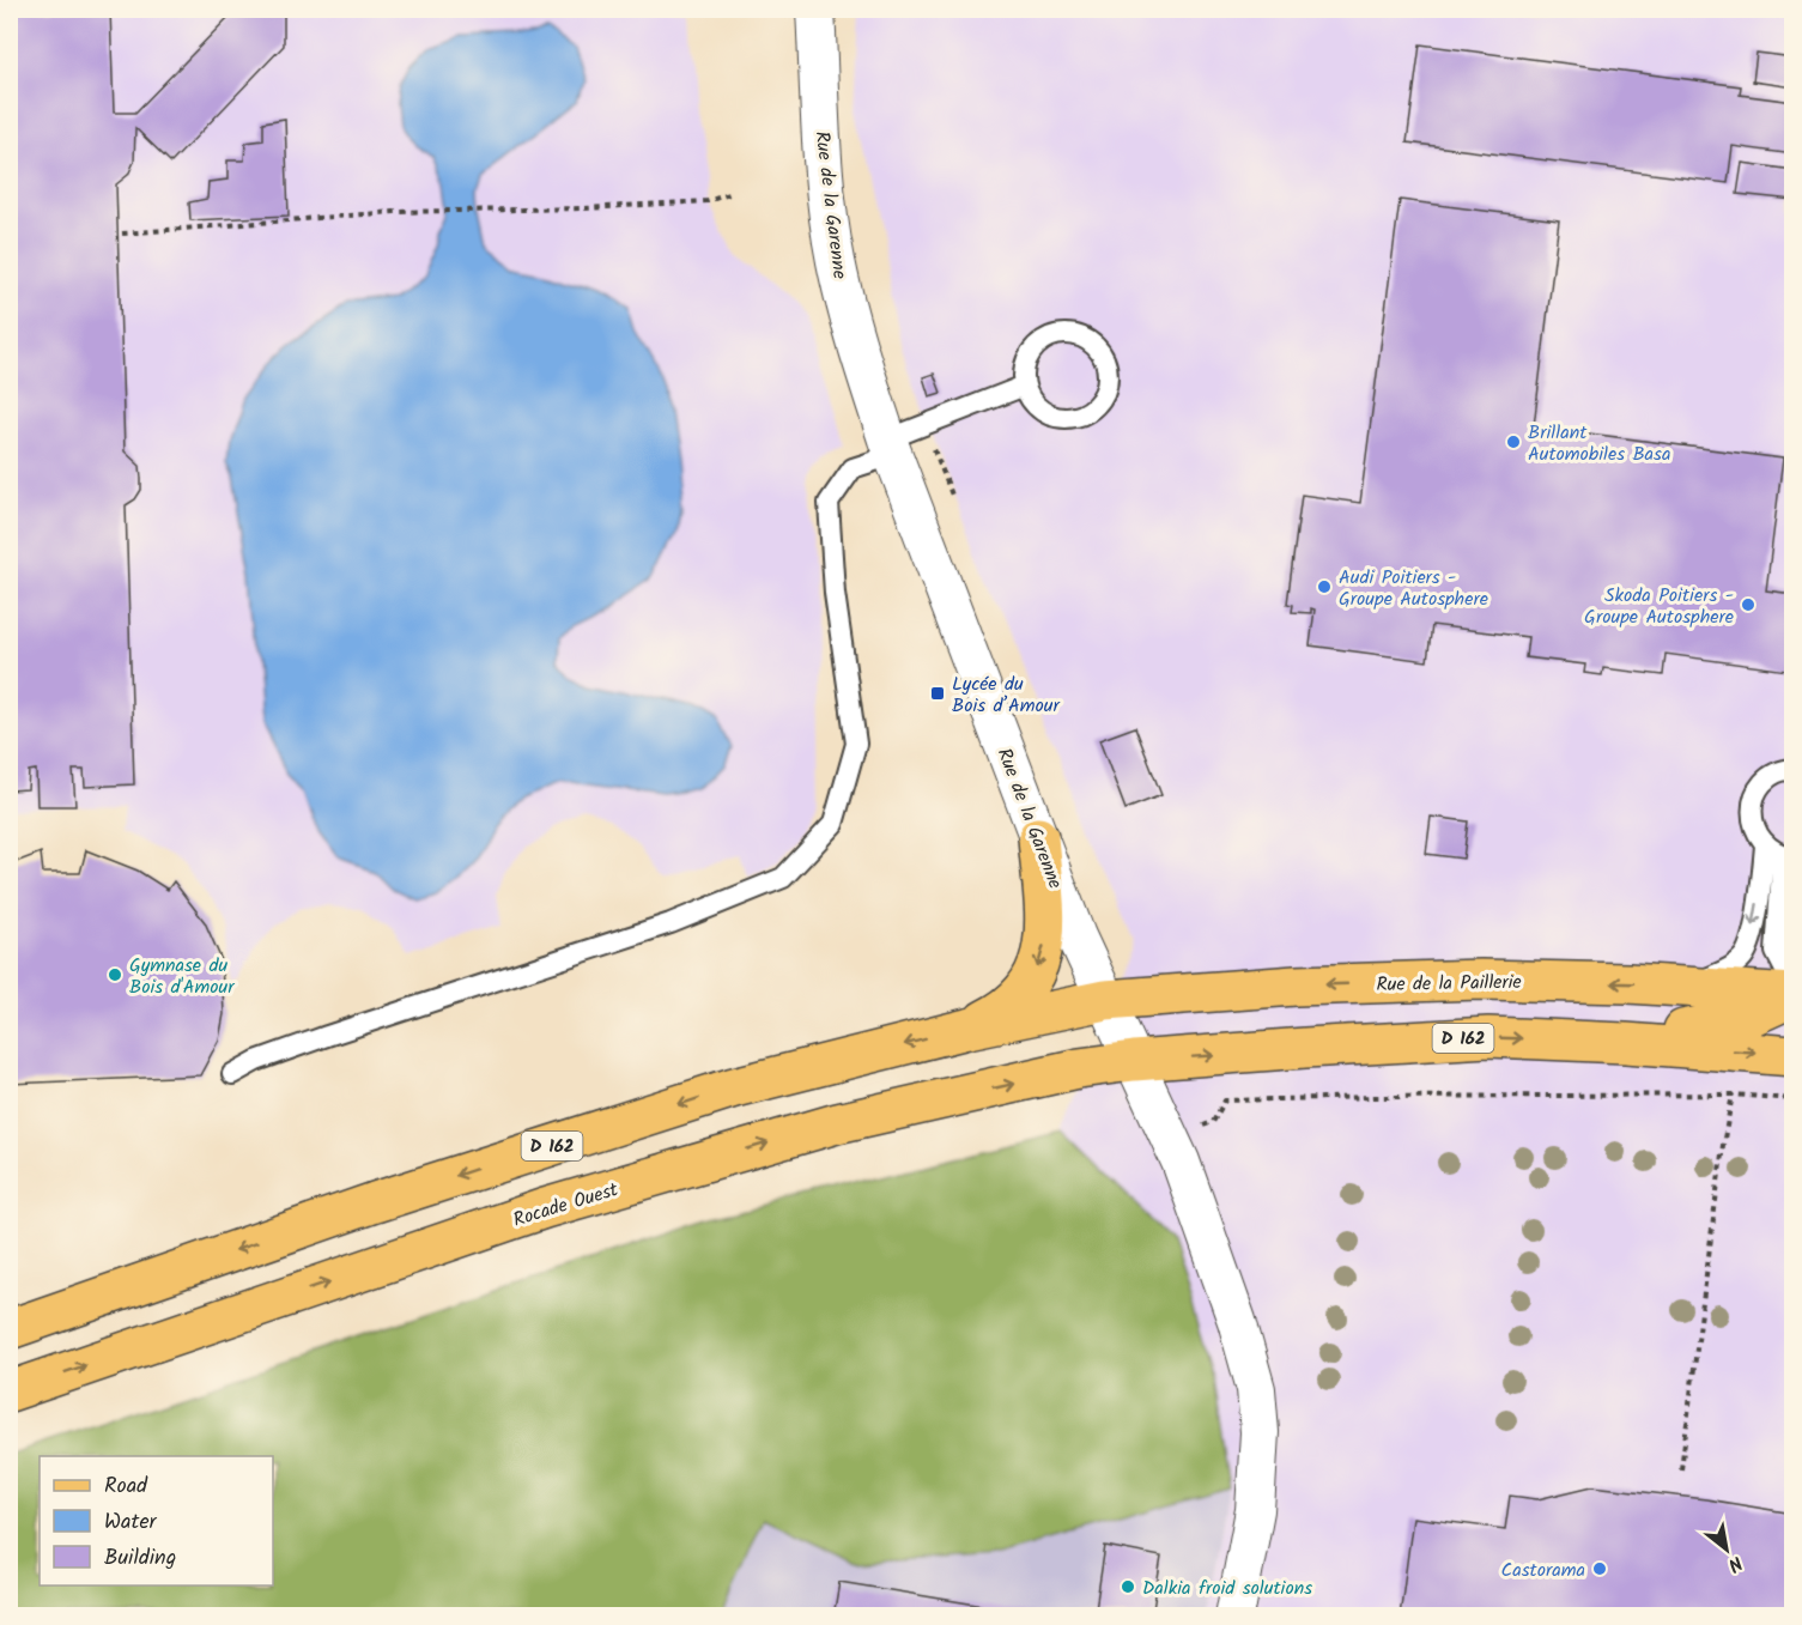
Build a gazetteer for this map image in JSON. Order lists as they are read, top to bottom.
{
  "streets": {
    "main road": ["Rue de la Paillerie", "D 162", "Rocade Ouest"],
    "street": ["Rue de la Garenne"]
  },
  "crossings": [
    ["Rue de la Garenne", "Rue de la Paillerie"],
    ["Rue de la Garenne", "D 162"],
    ["Rue de la Garenne", "Rocade Ouest"],
    ["Rue de la Paillerie", "D 162"],
    ["D 162", "Rocade Ouest"]
  ],
  "places": {
    "other": [
      "Brillant Automobiles Basa",
      "Audi Poitiers - Groupe Autosphere",
      "Skoda Poitiers - Groupe Autosphere",
      "Gymnase du Bois d'Amour",
      "Castorama",
      "Dalkia froid solutions"
    ],
    "transit": ["Lycée du Bois d’Amour"]
  },
  "legend": ["Road", "Water", "Building"],
  "north": "bottom right"
}
